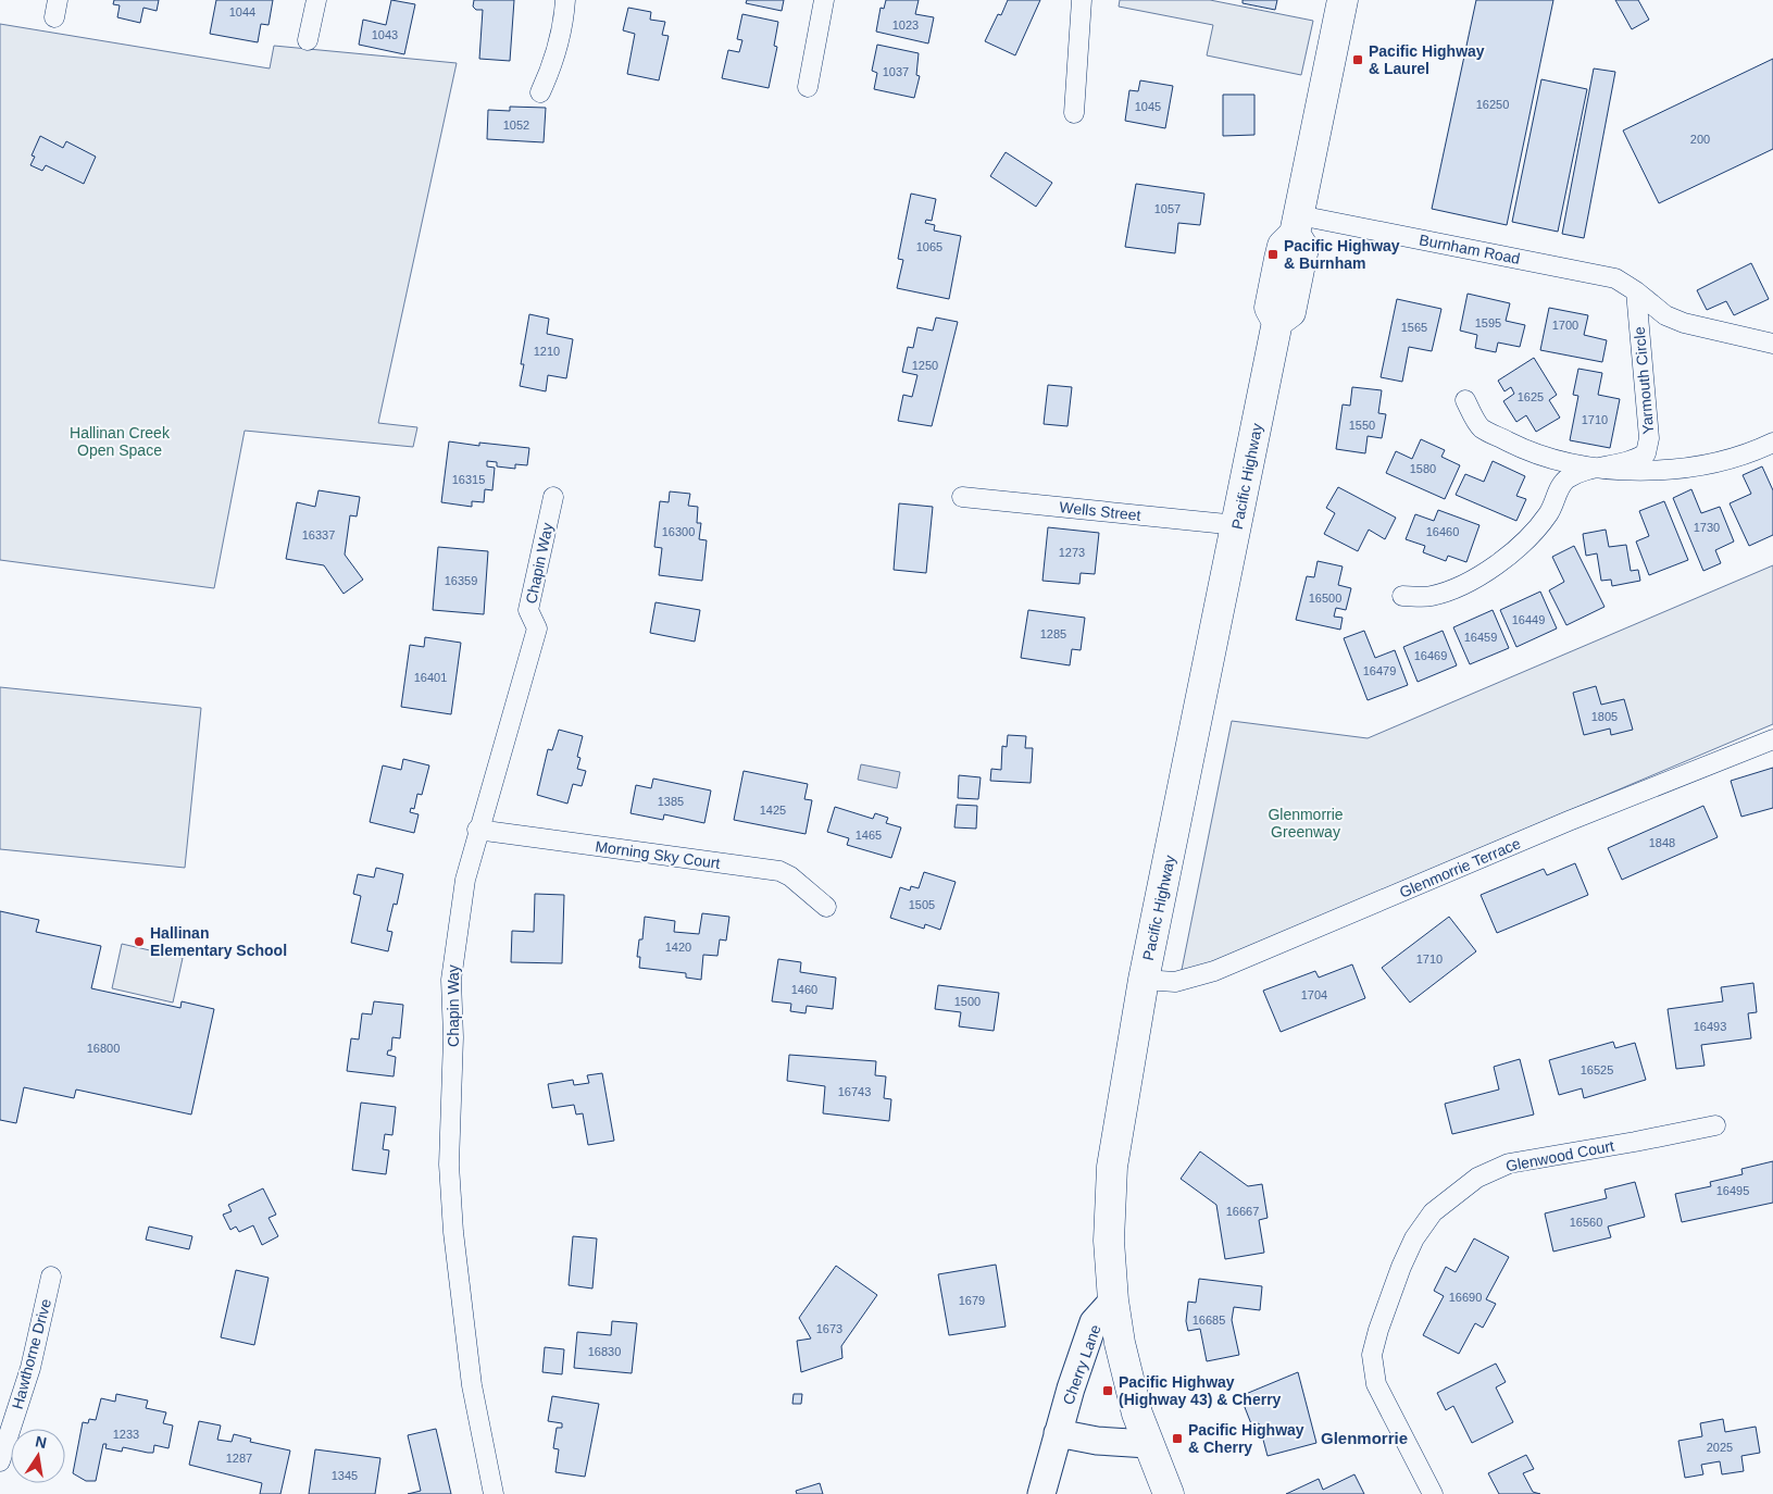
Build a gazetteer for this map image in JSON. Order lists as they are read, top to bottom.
{
  "streets": {
    "main road": ["Pacific Highway"],
    "street": [
      "Burnham Road",
      "Yarmouth Circle",
      "Wells Street",
      "Chapin Way",
      "Morning Sky Court",
      "Glenmorrie Terrace",
      "Glenwood Court",
      "Hawthorne Drive",
      "Cherry Lane"
    ]
  },
  "crossings": [
    ["Burnham Road", "Yarmouth Circle"],
    ["Burnham Road", "Pacific Highway"],
    ["Pacific Highway", "Wells Street"],
    ["Pacific Highway", "Glenmorrie Terrace"],
    ["Pacific Highway", "Cherry Lane"],
    ["Chapin Way", "Morning Sky Court"]
  ],
  "districts": ["Glenmorrie"],
  "parks": ["Hallinan Creek Open Space", "Glenmorrie Greenway"],
  "places": {
    "transit": [
      "Pacific Highway & Laurel",
      "Pacific Highway & Burnham",
      "Pacific Highway (Highway 43) & Cherry",
      "Pacific Highway & Cherry"
    ],
    "other": ["Hallinan Elementary School"]
  },
  "house_numbers": [
    "1044",
    "1023",
    "1043",
    "1037",
    "16250",
    "1045",
    "1052",
    "200",
    "1057",
    "1065",
    "1595",
    "1700",
    "1565",
    "1210",
    "1250",
    "1625",
    "1710",
    "1550",
    "1580",
    "16315",
    "1730",
    "16300",
    "16460",
    "16337",
    "1273",
    "16359",
    "16500",
    "16449",
    "1285",
    "16459",
    "16469",
    "16479",
    "16401",
    "1805",
    "1385",
    "1425",
    "1465",
    "1848",
    "1505",
    "1420",
    "1710",
    "1460",
    "1704",
    "1500",
    "16493",
    "16800",
    "16525",
    "16743",
    "16495",
    "16667",
    "16560",
    "16690",
    "1679",
    "16685",
    "1673",
    "16830",
    "1233",
    "2025",
    "1287",
    "1345"
  ],
  "north": "top"
}
